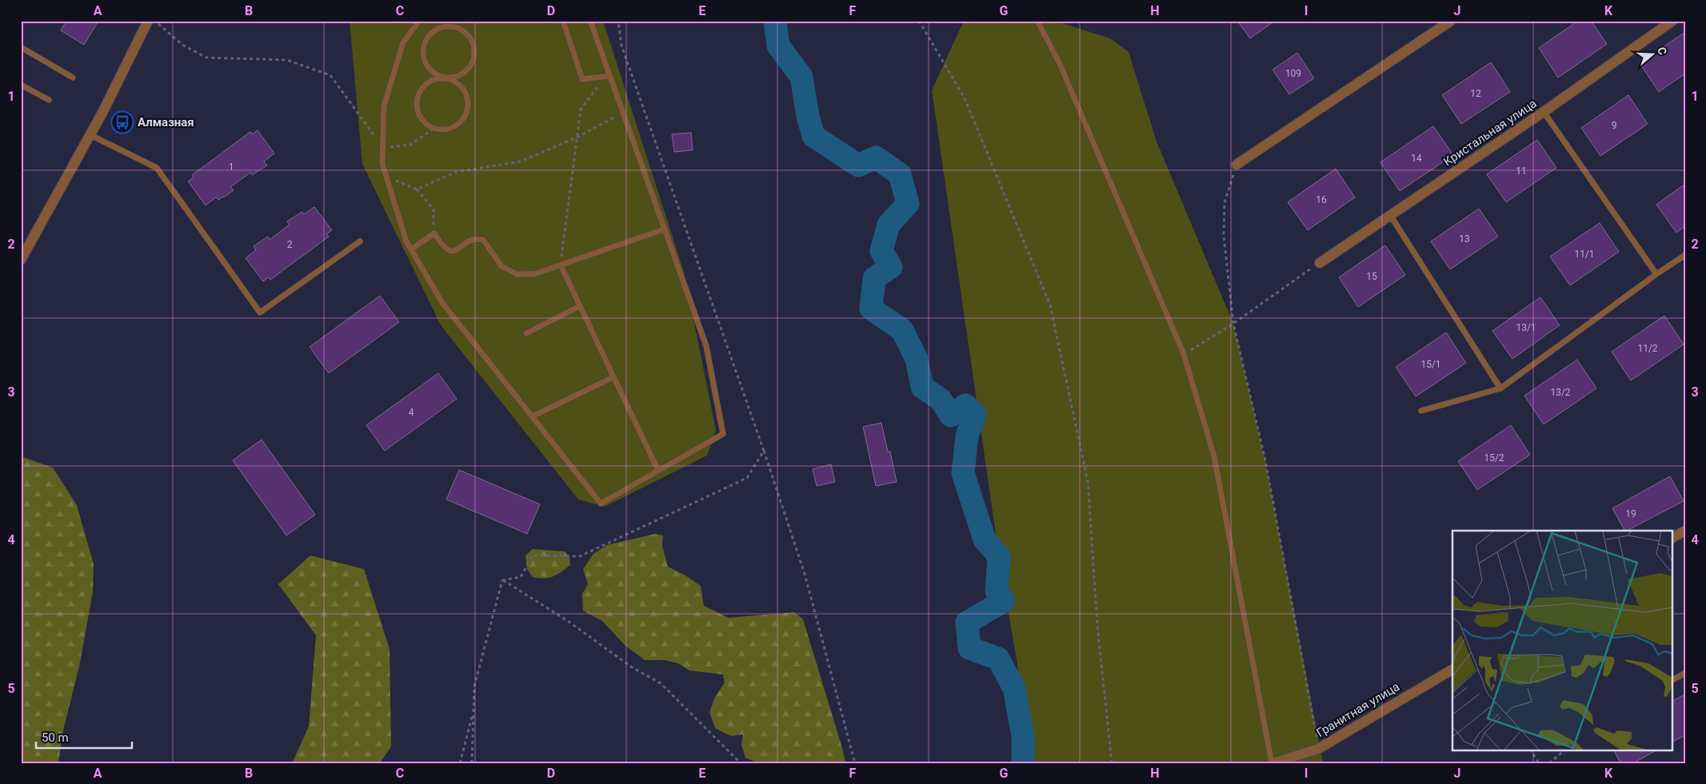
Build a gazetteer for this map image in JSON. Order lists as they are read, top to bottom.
{
  "streets": {
    "street": ["Кристальная улица", "Гранитная улица"]
  },
  "places": {
    "bus stop": ["Алмазная"]
  },
  "house_numbers": [
    "109",
    "12",
    "9",
    "14",
    "1",
    "11",
    "16",
    "13",
    "2",
    "11/1",
    "15",
    "13/1",
    "11/2",
    "15/1",
    "13/2",
    "4",
    "15/2",
    "19"
  ],
  "scale_bar": "50 m",
  "north": "right",
  "grid": {
    "columns": [
      "A",
      "B",
      "C",
      "D",
      "E",
      "F",
      "G",
      "H",
      "I",
      "J",
      "K"
    ],
    "rows": [
      "1",
      "2",
      "3",
      "4",
      "5"
    ]
  }
}
